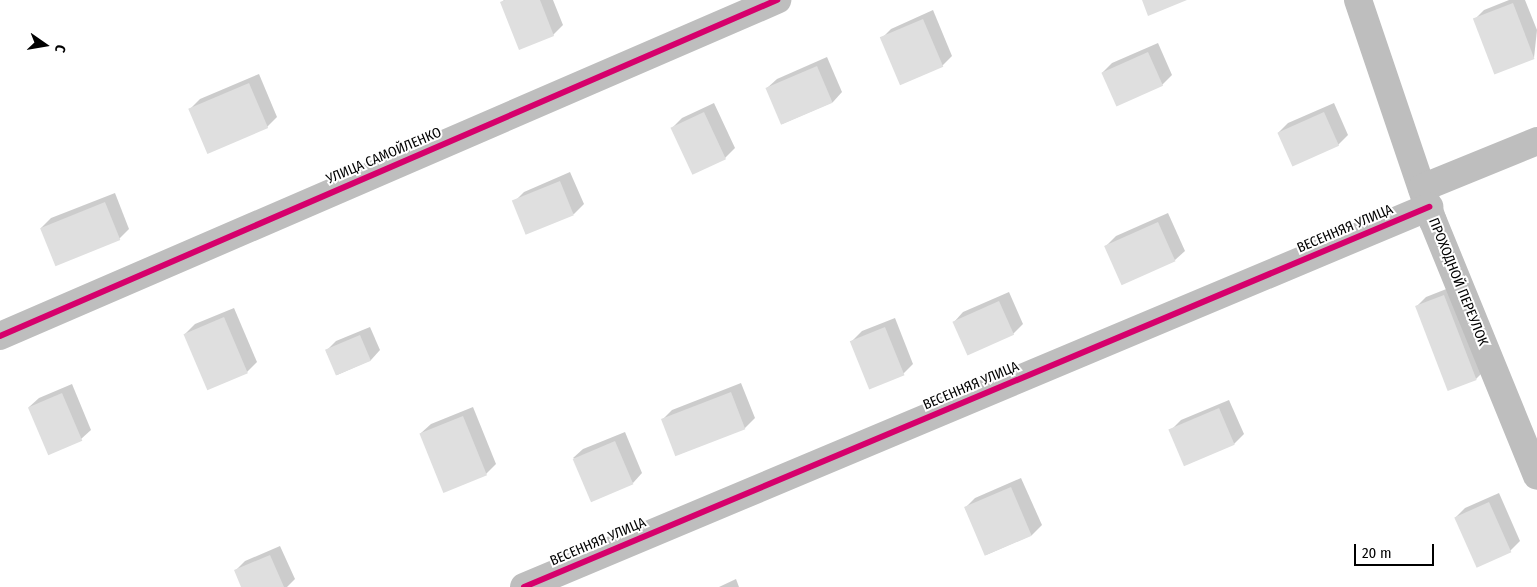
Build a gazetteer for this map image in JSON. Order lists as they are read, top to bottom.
{
  "streets": {
    "street": ["УЛИЦА САМОЙЛЕНКО", "ВЕСЕННЯЯ УЛИЦА", "ПРОХОДНОЙ ПЕРЕУЛОК"]
  },
  "crossings": [
    ["ВЕСЕННЯЯ УЛИЦА", "ПРОХОДНОЙ ПЕРЕУЛОК"]
  ],
  "scale_bar": "20 m",
  "north": "right"
}
